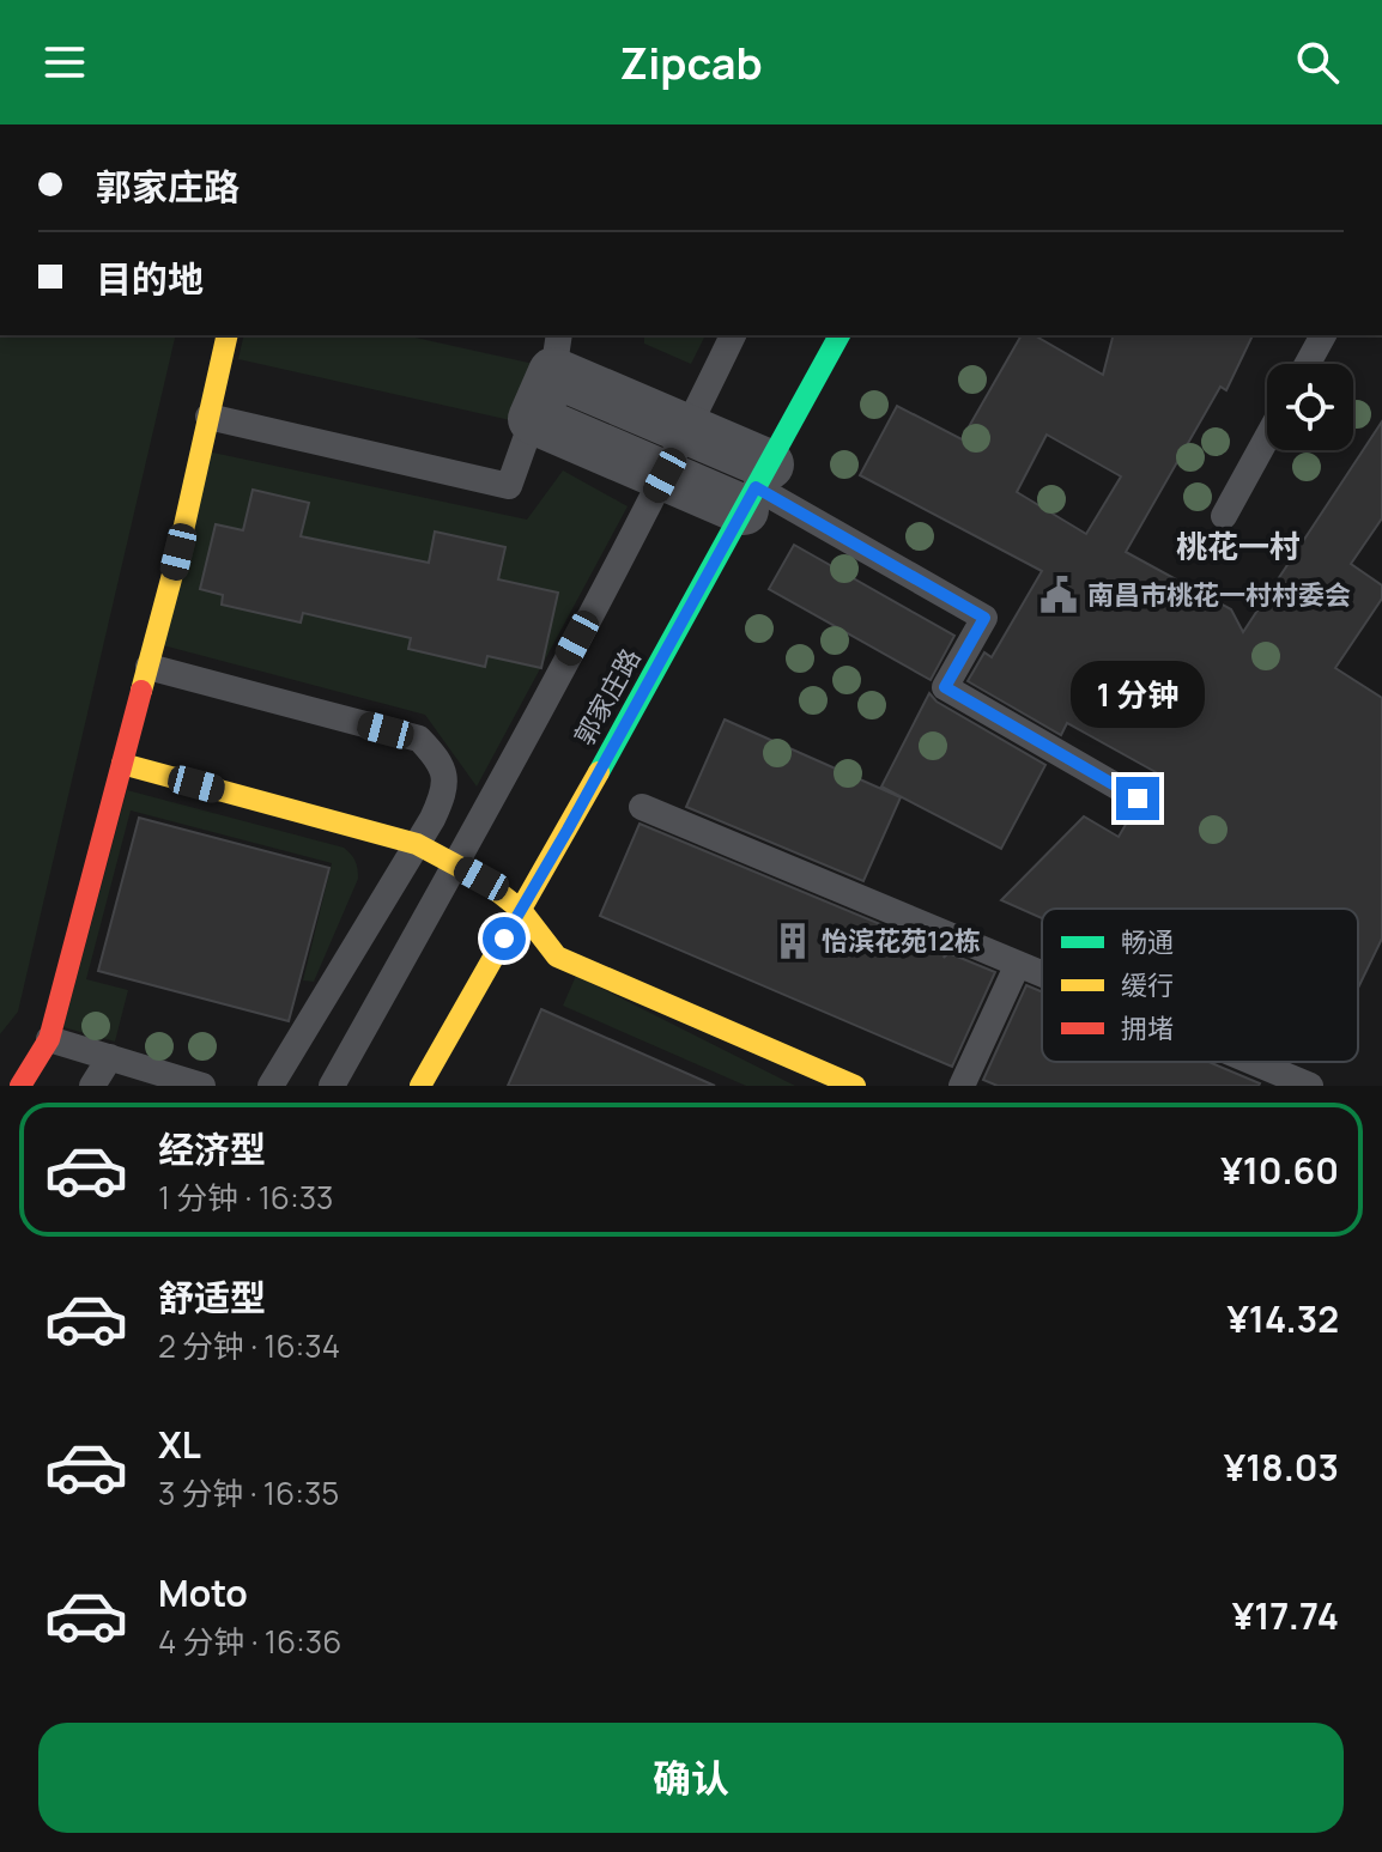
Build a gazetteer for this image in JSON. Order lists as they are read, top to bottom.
{
  "streets": {
    "street": ["郭家庄路"]
  },
  "districts": ["桃花一村"],
  "places": {
    "public building": ["南昌市桃花一村村委会"],
    "building": ["怡滨花苑12栋"]
  },
  "legend": ["畅通", "缓行", "拥堵"],
  "page": {
    "header": "Zipcab",
    "banner": ["郭家庄路", "目的地"],
    "bubble": "1 分钟",
    "list": [
      {
        "name": "经济型",
        "note": "1 分钟 · 16:33",
        "value": "¥10.60"
      },
      {
        "name": "舒适型",
        "note": "2 分钟 · 16:34",
        "value": "¥14.32"
      },
      {
        "name": "XL",
        "note": "3 分钟 · 16:35",
        "value": "¥18.03"
      },
      {
        "name": "Moto",
        "note": "4 分钟 · 16:36",
        "value": "¥17.74"
      }
    ],
    "buttons": "确认"
  }
}
